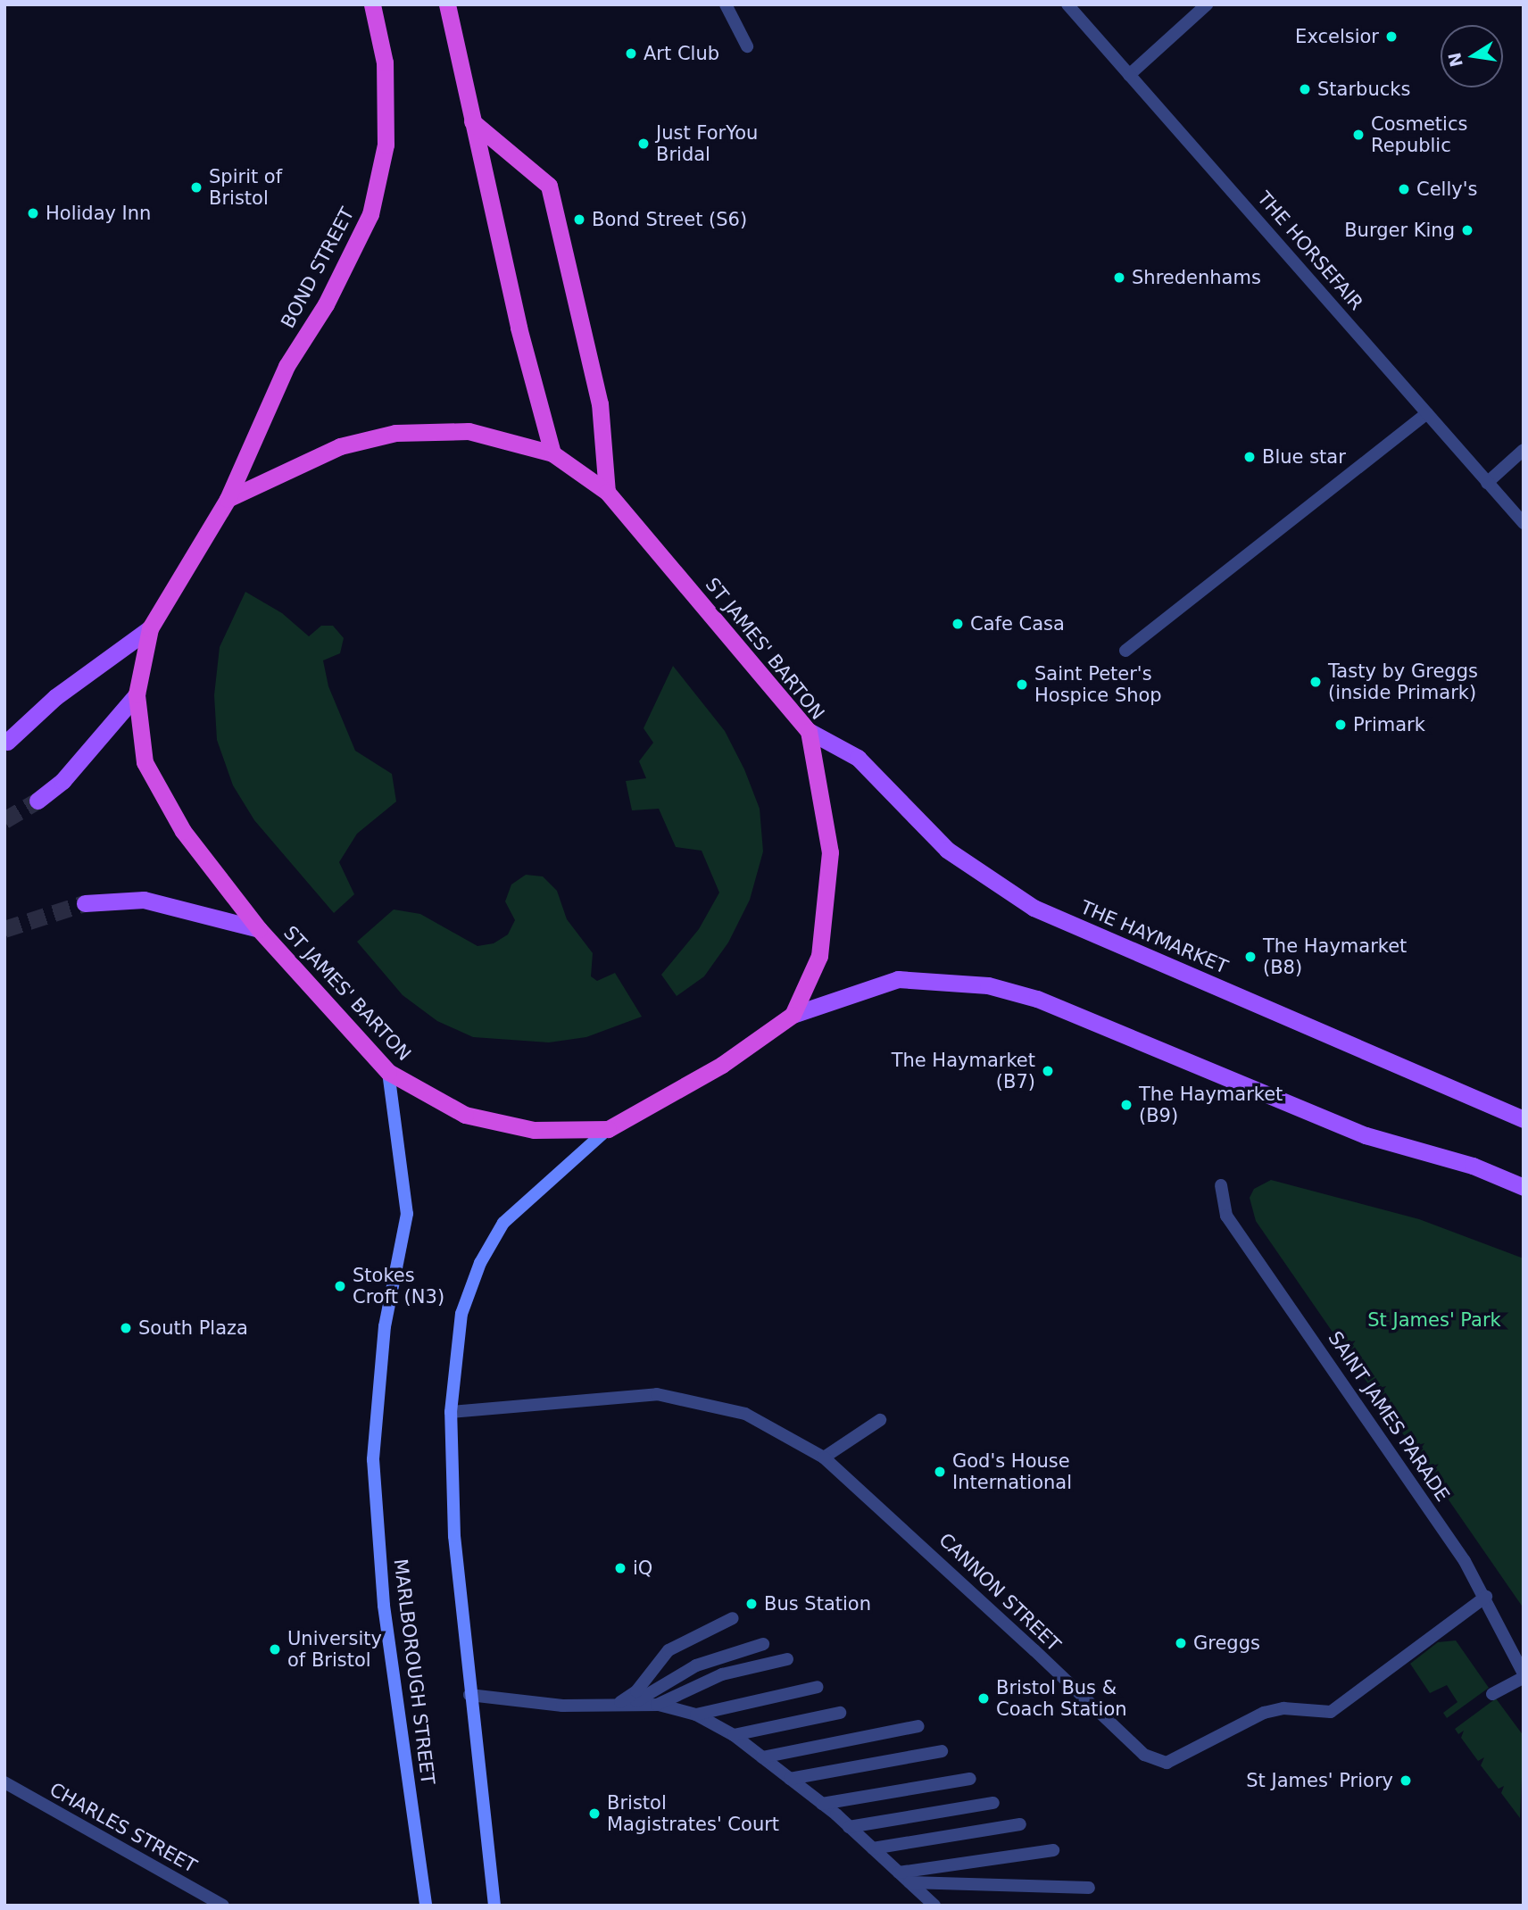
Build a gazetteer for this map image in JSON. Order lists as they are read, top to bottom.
{
  "streets": {
    "highway": ["BOND STREET", "ST JAMES' BARTON"],
    "main road": ["THE HAYMARKET", "MARLBOROUGH STREET"],
    "street": [
      "THE HORSEFAIR",
      "SAINT JAMES PARADE",
      "CANNON STREET",
      "CHARLES STREET"
    ]
  },
  "crossings": [
    ["BOND STREET", "ST JAMES' BARTON"],
    ["ST JAMES' BARTON", "THE HAYMARKET"],
    ["ST JAMES' BARTON", "MARLBOROUGH STREET"],
    ["SAINT JAMES PARADE", "CANNON STREET"]
  ],
  "parks": ["St James' Park"],
  "places": [
    "Excelsior",
    "Art Club",
    "Starbucks",
    "Cosmetics Republic",
    "Just ForYou Bridal",
    "Spirit of Bristol",
    "Celly's",
    "Holiday Inn",
    "Bond Street (S6)",
    "Burger King",
    "Shredenhams",
    "Blue star",
    "Cafe Casa",
    "Tasty by Greggs (inside Primark)",
    "Saint Peter's Hospice Shop",
    "Primark",
    "The Haymarket (B8)",
    "The Haymarket (B7)",
    "The Haymarket (B9)",
    "Stokes Croft (N3)",
    "South Plaza",
    "God's House International",
    "iQ",
    "Bus Station",
    "Greggs",
    "University of Bristol",
    "Bristol Bus & Coach Station",
    "St James' Priory",
    "Bristol Magistrates' Court"
  ],
  "north": "left"
}
